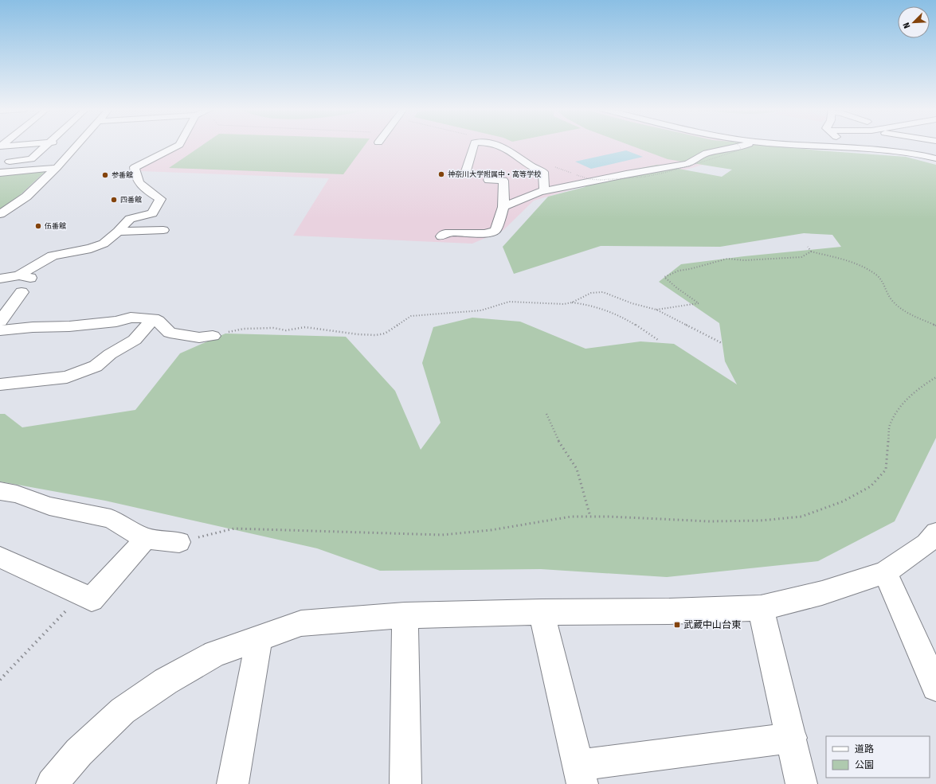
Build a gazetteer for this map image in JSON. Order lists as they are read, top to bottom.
{
  "places": {
    "other": [
      "神奈川大学附属中・高等学校",
      "参番館",
      "四番館",
      "伍番館"
    ],
    "transit": ["武蔵中山台東"]
  },
  "legend": ["道路", "公園"],
  "north": "bottom left"
}
